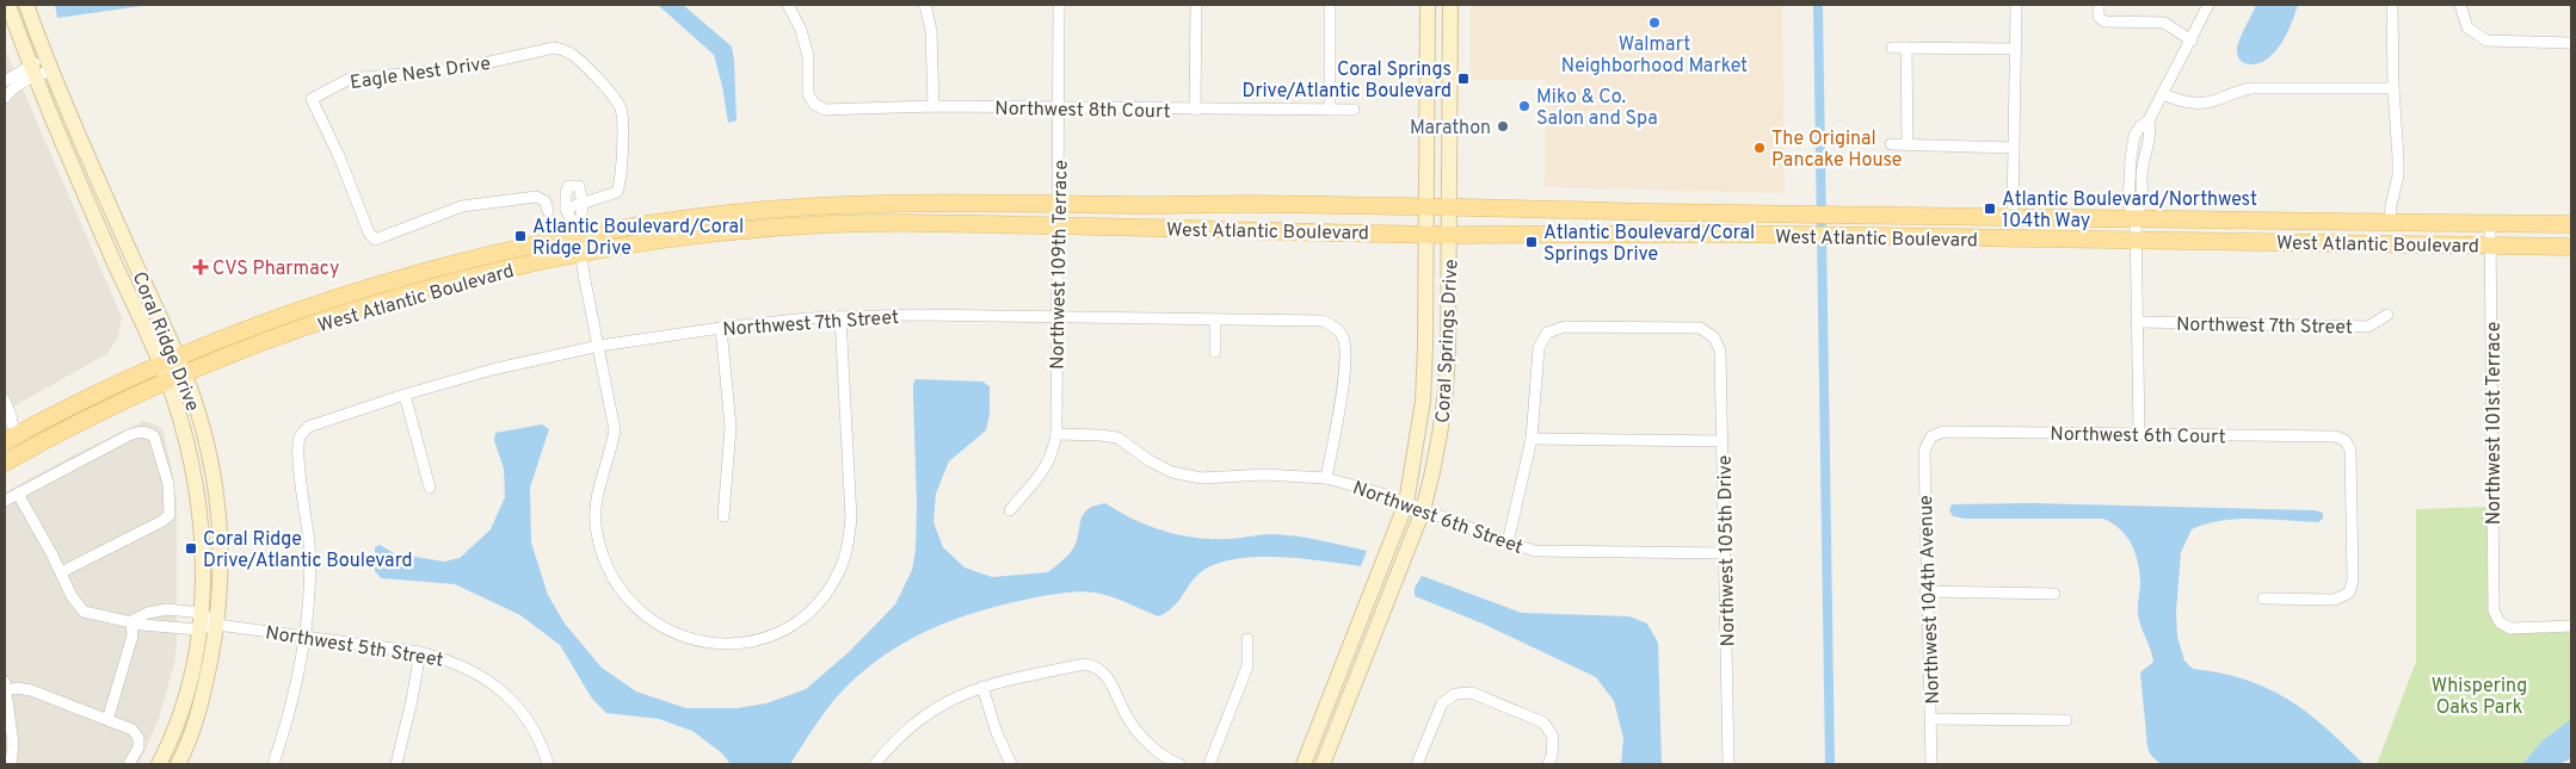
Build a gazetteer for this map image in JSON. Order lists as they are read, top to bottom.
{
  "streets": {
    "main road": ["West Atlantic Boulevard", "Coral Ridge Drive", "Coral Springs Drive"],
    "street": [
      "Eagle Nest Drive",
      "Northwest 8th Court",
      "Northwest 109th Terrace",
      "Northwest 7th Street",
      "Northwest 101st Terrace",
      "Northwest 6th Court",
      "Northwest 6th Street",
      "Northwest 105th Drive",
      "Northwest 104th Avenue",
      "Northwest 5th Street"
    ]
  },
  "crossings": [
    ["Northwest 8th Court", "Northwest 109th Terrace"],
    ["West Atlantic Boulevard", "Northwest 109th Terrace"],
    ["West Atlantic Boulevard", "Coral Ridge Drive"],
    ["West Atlantic Boulevard", "Coral Springs Drive"],
    ["West Atlantic Boulevard", "Northwest 101st Terrace"],
    ["Northwest 109th Terrace", "Northwest 7th Street"],
    ["Northwest 109th Terrace", "Northwest 6th Street"],
    ["Northwest 7th Street", "Northwest 6th Street"],
    ["Northwest 7th Street", "Northwest 5th Street"],
    ["Coral Ridge Drive", "Northwest 5th Street"],
    ["Coral Springs Drive", "Northwest 6th Street"],
    ["Northwest 6th Court", "Northwest 104th Avenue"],
    ["Northwest 6th Street", "Northwest 105th Drive"]
  ],
  "parks": ["Whispering Oaks Park"],
  "places": {
    "other": [
      "Walmart Neighborhood Market",
      "Miko & Co. Salon and Spa",
      "Marathon",
      "The Original Pancake House"
    ],
    "transit": [
      "Coral Springs Drive/Atlantic Boulevard",
      "Atlantic Boulevard/Northwest 104th Way",
      "Atlantic Boulevard/Coral Ridge Drive",
      "Atlantic Boulevard/Coral Springs Drive",
      "Coral Ridge Drive/Atlantic Boulevard"
    ],
    "health": ["CVS Pharmacy"]
  }
}
